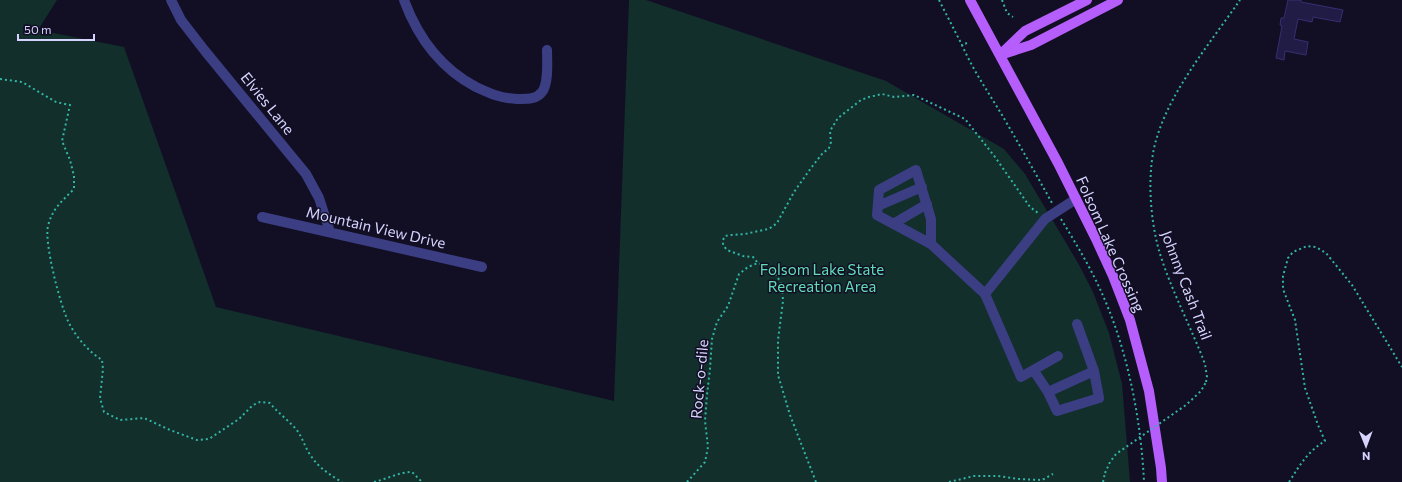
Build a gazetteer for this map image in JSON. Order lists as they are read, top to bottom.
{
  "streets": {
    "main road": ["Folsom Lake Crossing"],
    "street": ["Elvies Lane", "Mountain View Drive"],
    "path": ["Johnny Cash Trail", "Rock-o-dile"]
  },
  "crossings": [
    ["Elvies Lane", "Mountain View Drive"]
  ],
  "parks": ["Folsom Lake State Recreation Area"],
  "scale_bar": "50 m",
  "north": "bottom"
}
